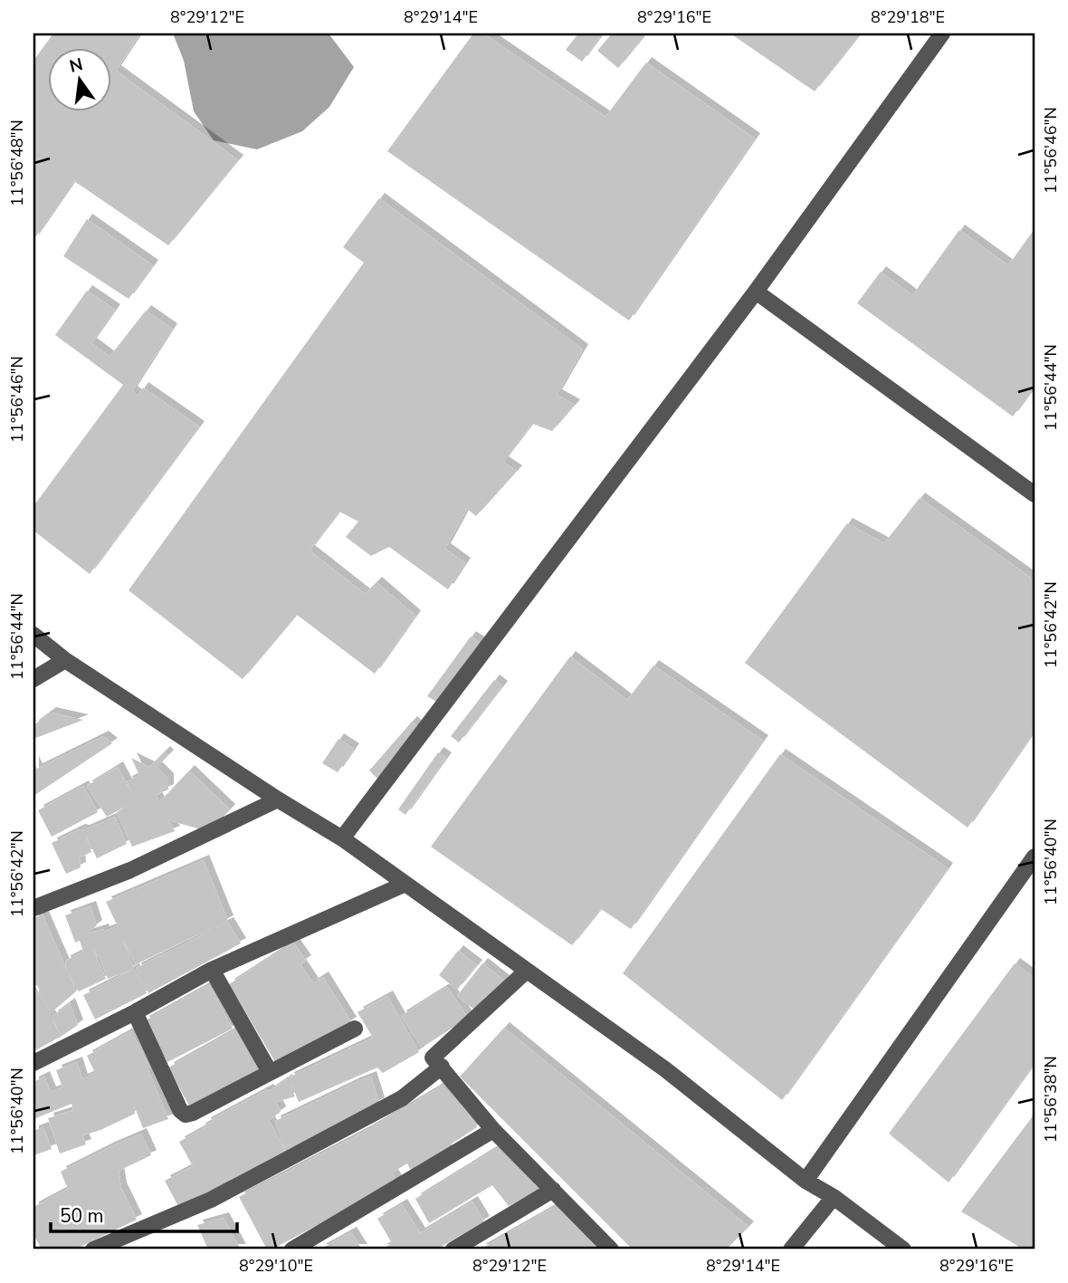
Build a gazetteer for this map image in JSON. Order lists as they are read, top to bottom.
{
  "scale_bar": "50 m",
  "north": "top",
  "coordinates": [
    "8°29'12\"E",
    "8°29'14\"E",
    "8°29'16\"E",
    "8°29'18\"E",
    "11°56'46\"N",
    "11°56'48\"N",
    "11°56'44\"N",
    "11°56'42\"N",
    "11°56'40\"N",
    "11°56'38\"N",
    "8°29'10\"E"
  ]
}
